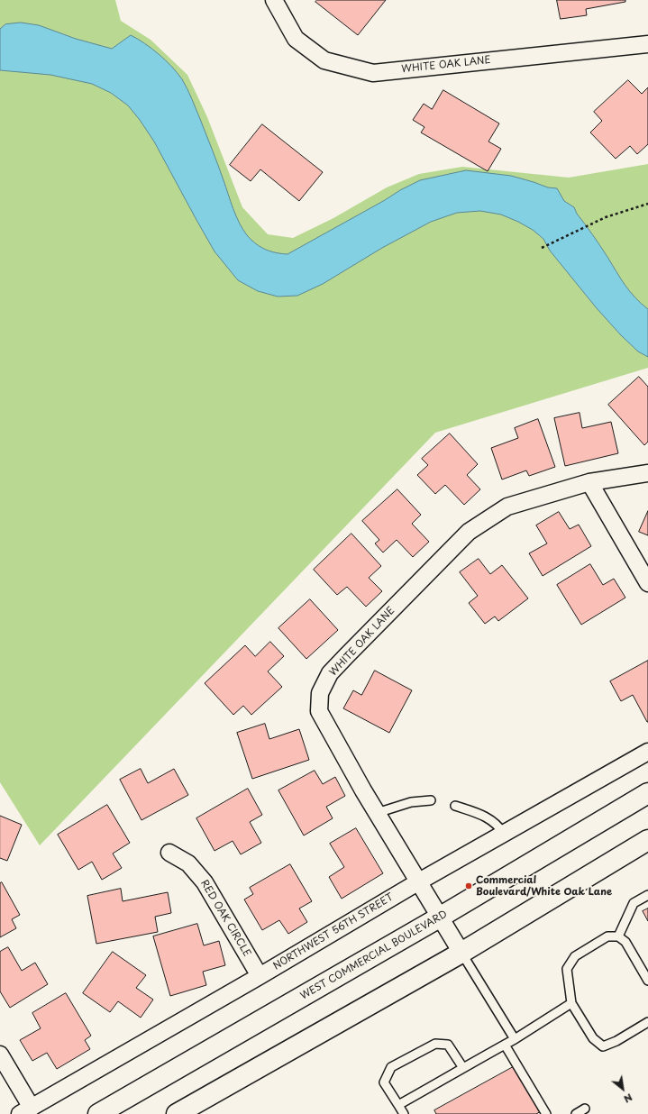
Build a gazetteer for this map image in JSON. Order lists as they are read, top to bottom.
{
  "streets": {
    "highway": ["WEST COMMERCIAL BOULEVARD"],
    "street": ["WHITE OAK LANE", "RED OAK CIRCLE", "NORTHWEST 56TH STREET"]
  },
  "crossings": [
    ["WHITE OAK LANE", "NORTHWEST 56TH STREET"],
    ["WHITE OAK LANE", "WEST COMMERCIAL BOULEVARD"],
    ["RED OAK CIRCLE", "NORTHWEST 56TH STREET"]
  ],
  "places": ["Commercial Boulevard/White Oak Lane"],
  "north": "bottom right"
}
